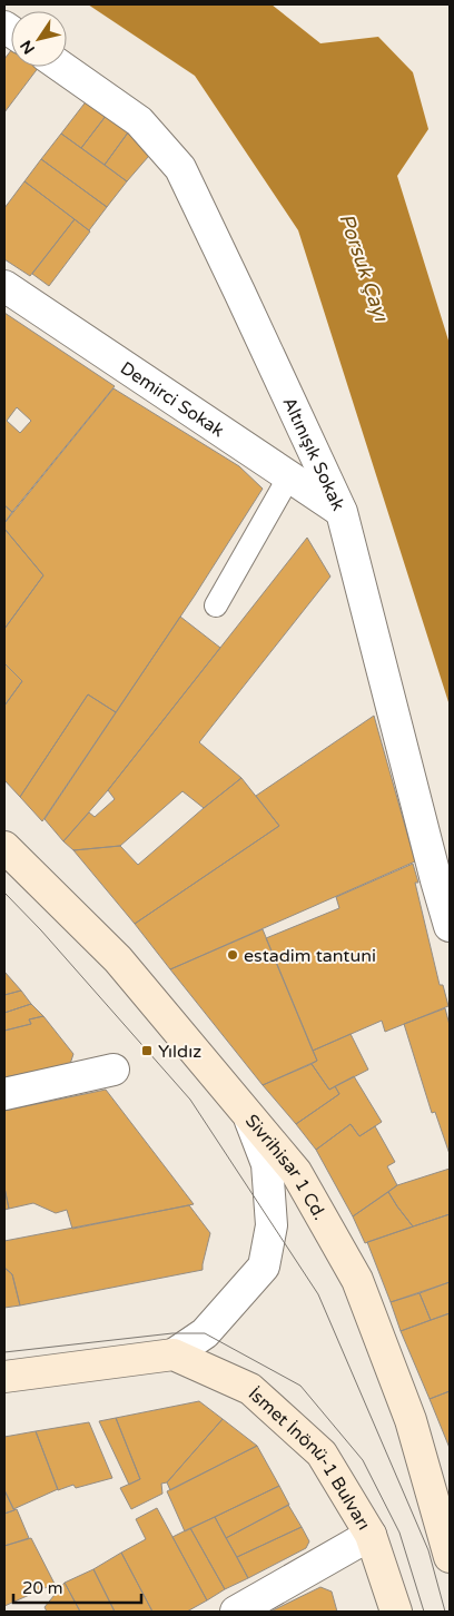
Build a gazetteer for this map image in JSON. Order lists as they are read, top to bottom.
{
  "streets": {
    "main road": ["Sivrihisar 1 Cd.", "İsmet İnönü-1 Bulvarı"],
    "street": ["Demirci Sokak", "Altınışık Sokak"]
  },
  "crossings": [
    ["Demirci Sokak", "Altınışık Sokak"]
  ],
  "water": ["Porsuk Çayı"],
  "places": {
    "other": ["estadim tantuni"],
    "transit": ["Yıldız"]
  },
  "scale_bar": "20 m",
  "north": "bottom left"
}
